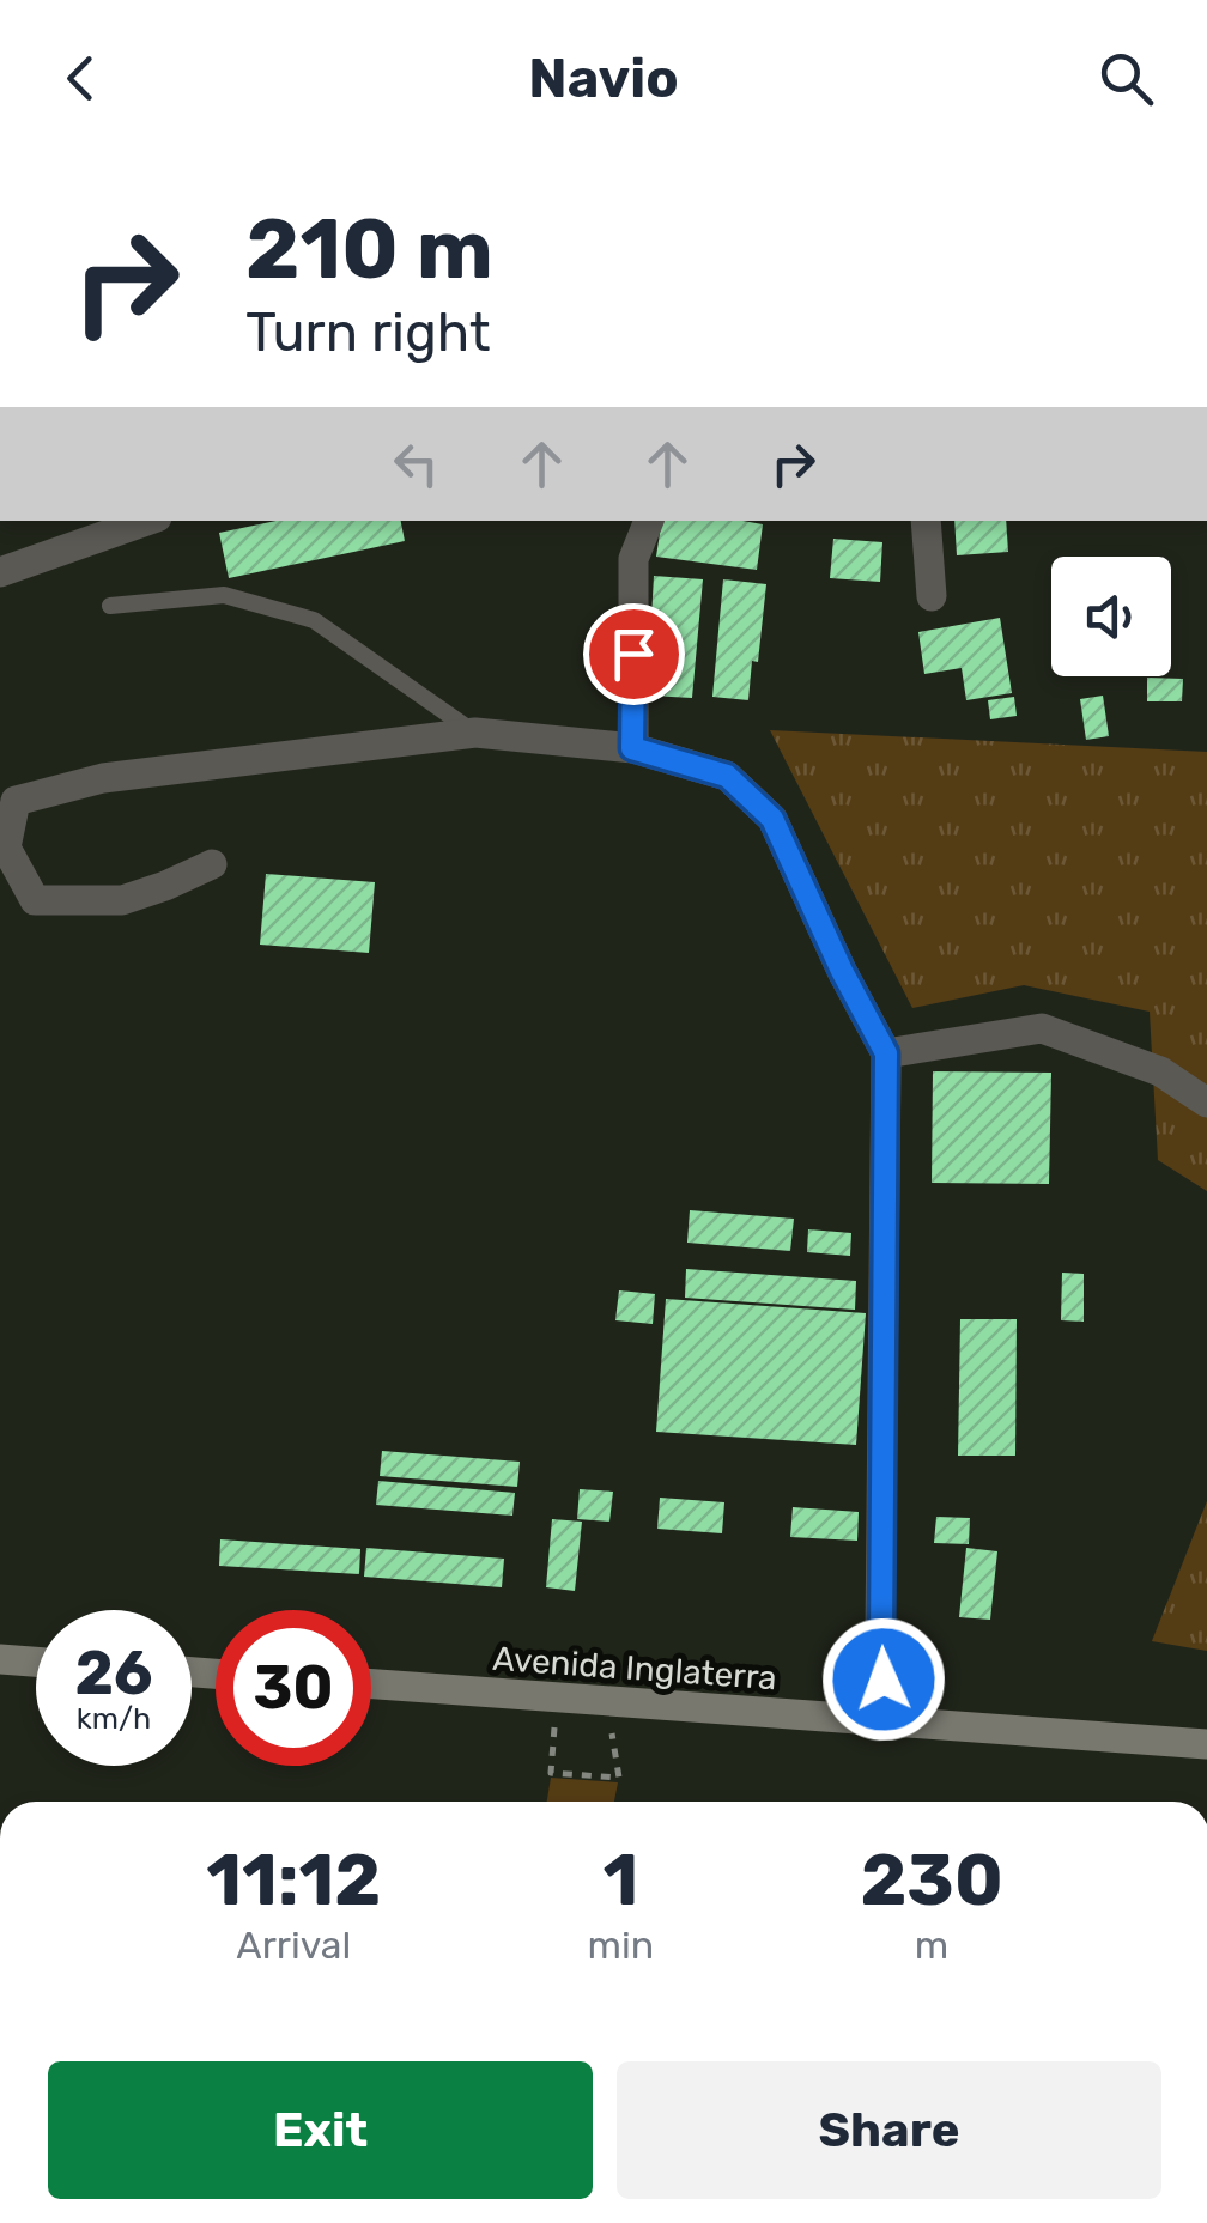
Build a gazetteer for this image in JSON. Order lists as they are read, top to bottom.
{
  "streets": {
    "main road": ["Avenida Inglaterra"]
  },
  "page": {
    "header": "Navio",
    "turn": ["210 m", "Turn right"],
    "speed": "26 km/h",
    "limit": "30",
    "eta": [
      "11:12",
      "Arrival",
      "1",
      "min",
      "230",
      "m"
    ],
    "buttons": ["Exit", "Share"]
  }
}
